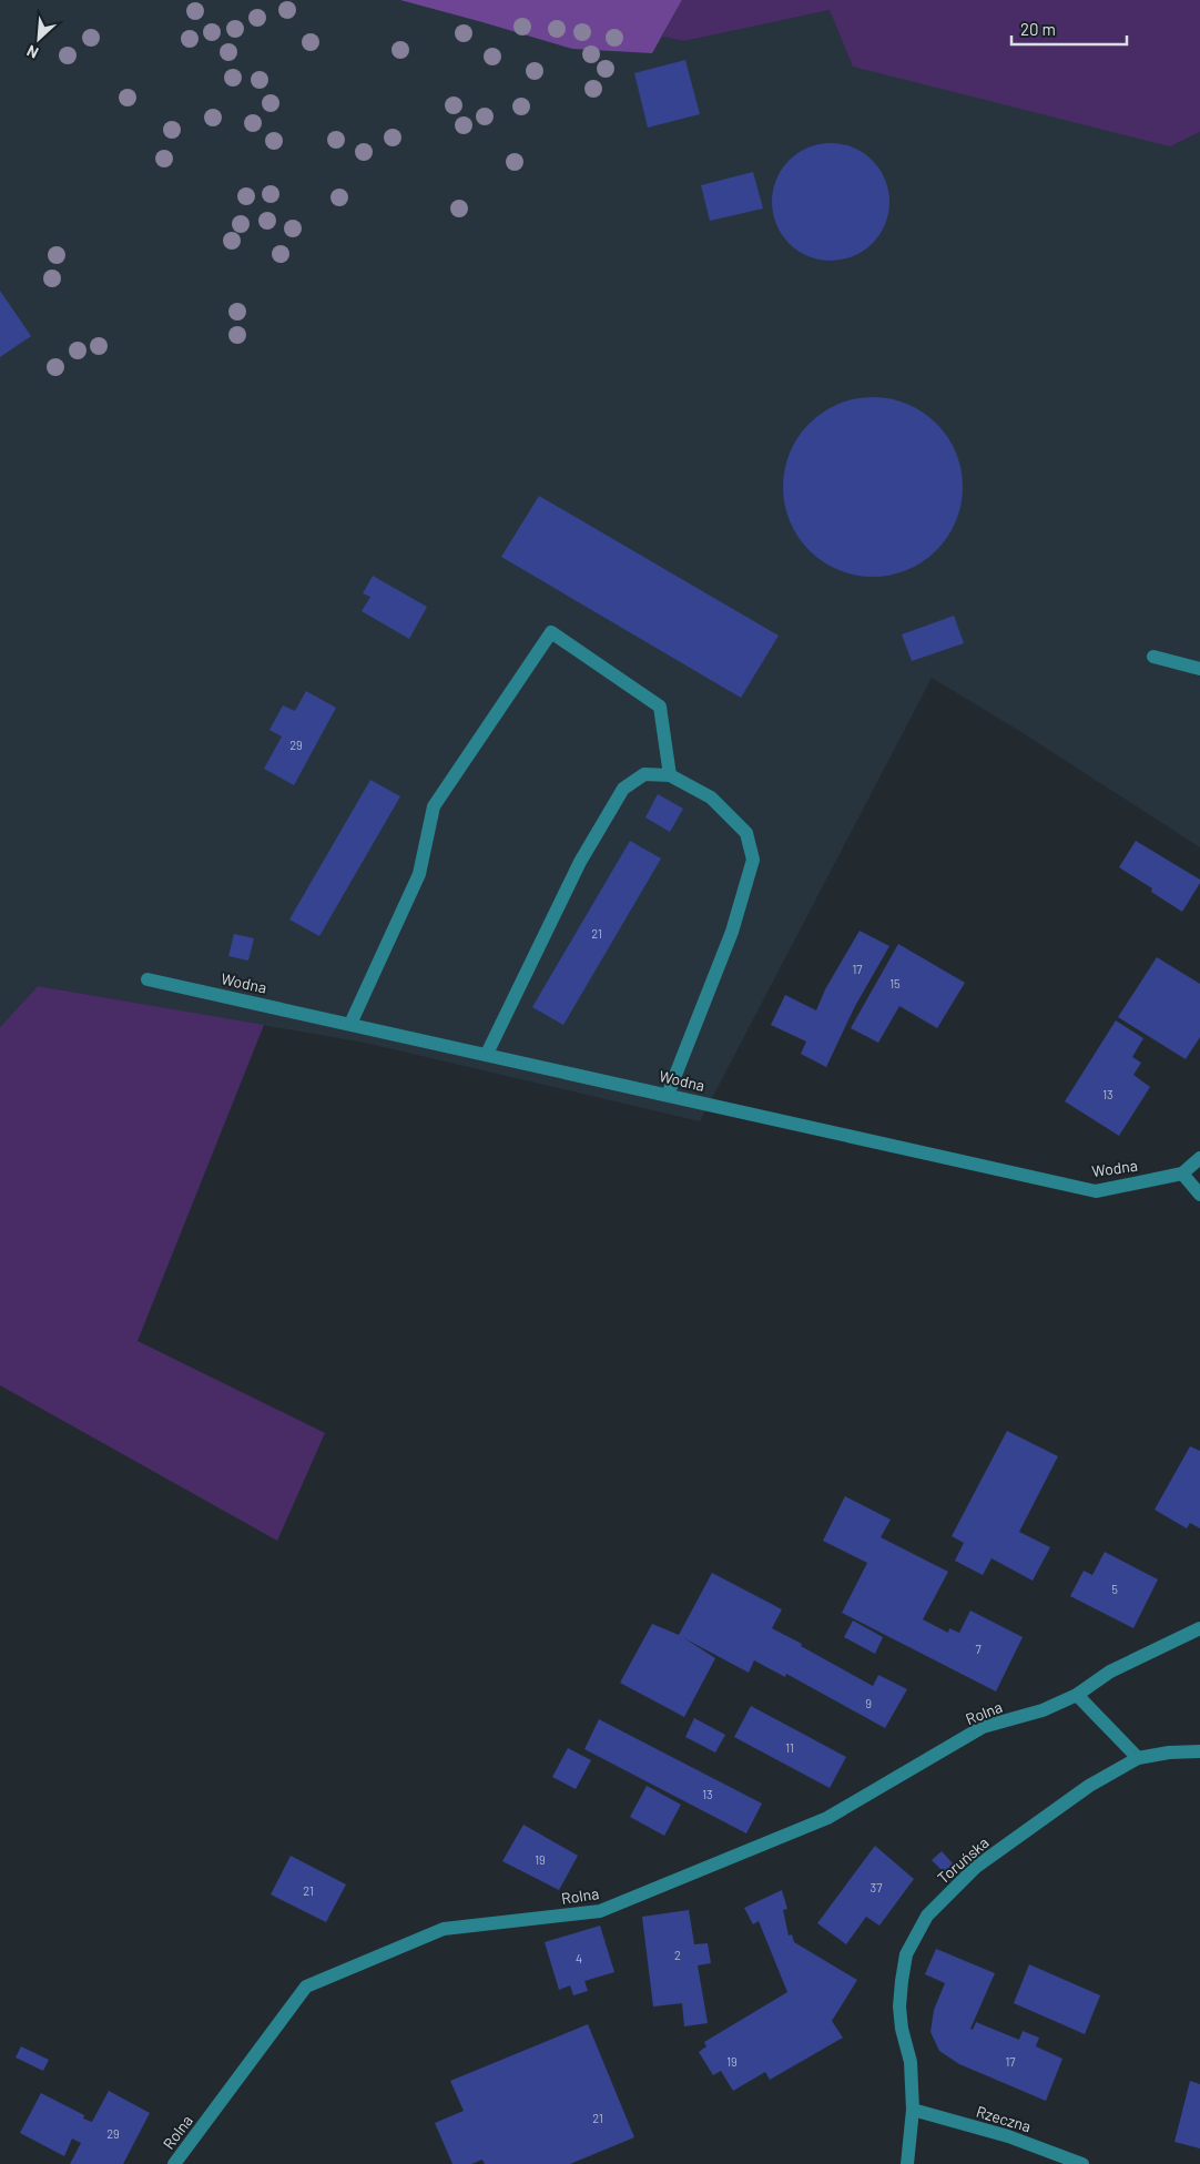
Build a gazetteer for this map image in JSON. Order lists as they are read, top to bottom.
{
  "streets": {
    "street": [
      "Wodna",
      "Rolna",
      "Toruńska",
      "Rzeczna"
    ]
  },
  "crossings": [
    ["Toruńska", "Rzeczna"]
  ],
  "house_numbers": [
    "29",
    "21",
    "17",
    "15",
    "13",
    "5",
    "7",
    "9",
    "11",
    "13",
    "19",
    "37",
    "21",
    "2",
    "4",
    "19",
    "17",
    "21",
    "29"
  ],
  "scale_bar": "20 m",
  "north": "bottom left"
}
